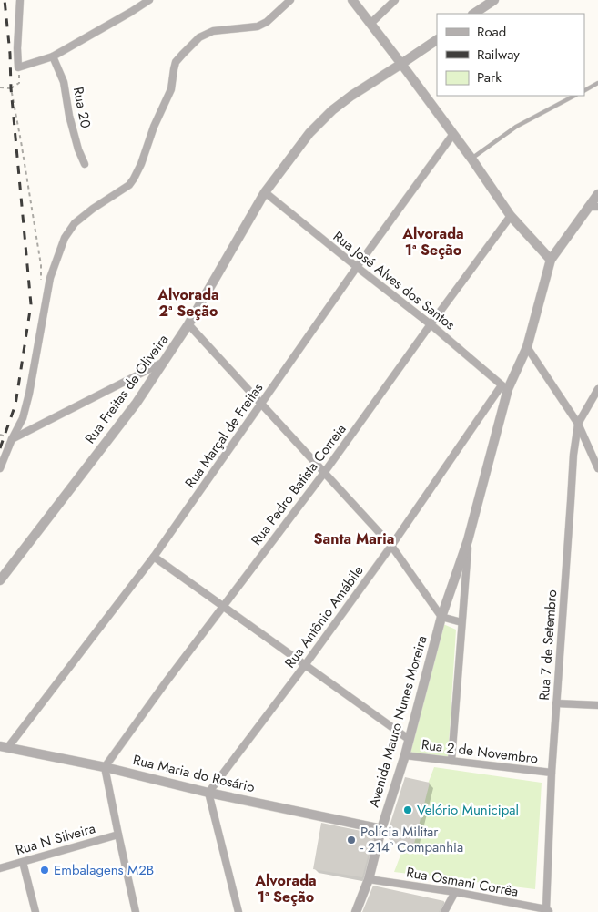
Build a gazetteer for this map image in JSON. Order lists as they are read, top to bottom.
{
  "streets": {
    "street": [
      "Rua 20",
      "Rua José Alves dos Santos",
      "Rua Freitas de Oliveira",
      "Rua Marçal de Freitas",
      "Rua Pedro Batista Correia",
      "Rua Antônio Amábile",
      "Rua 7 de Setembro",
      "Avenida Mauro Nunes Moreira",
      "Rua 2 de Novembro",
      "Rua Maria do Rosário",
      "Rua N Silveira",
      "Rua Osmani Corrêa"
    ]
  },
  "crossings": [
    ["Rua José Alves dos Santos", "Rua Freitas de Oliveira"],
    ["Rua José Alves dos Santos", "Rua Marçal de Freitas"],
    ["Rua José Alves dos Santos", "Rua Pedro Batista Correia"],
    ["Rua José Alves dos Santos", "Rua Antônio Amábile"],
    ["Rua José Alves dos Santos", "Avenida Mauro Nunes Moreira"],
    ["Rua Marçal de Freitas", "Rua Maria do Rosário"],
    ["Rua Pedro Batista Correia", "Rua Maria do Rosário"],
    ["Rua Antônio Amábile", "Avenida Mauro Nunes Moreira"],
    ["Rua Antônio Amábile", "Rua Maria do Rosário"],
    ["Rua 7 de Setembro", "Rua 2 de Novembro"],
    ["Rua 7 de Setembro", "Rua Osmani Corrêa"],
    ["Avenida Mauro Nunes Moreira", "Rua 2 de Novembro"],
    ["Avenida Mauro Nunes Moreira", "Rua Maria do Rosário"],
    ["Avenida Mauro Nunes Moreira", "Rua Osmani Corrêa"]
  ],
  "districts": [
    "Alvorada 1ª Seção",
    "Alvorada 2ª Seção",
    "Santa Maria",
    "Alvorada 1ª Seção"
  ],
  "places": ["Velório Municipal", "Polícia Militar - 214° Companhia", "Embalagens M2B"],
  "legend": ["Road", "Railway", "Park"]
}
